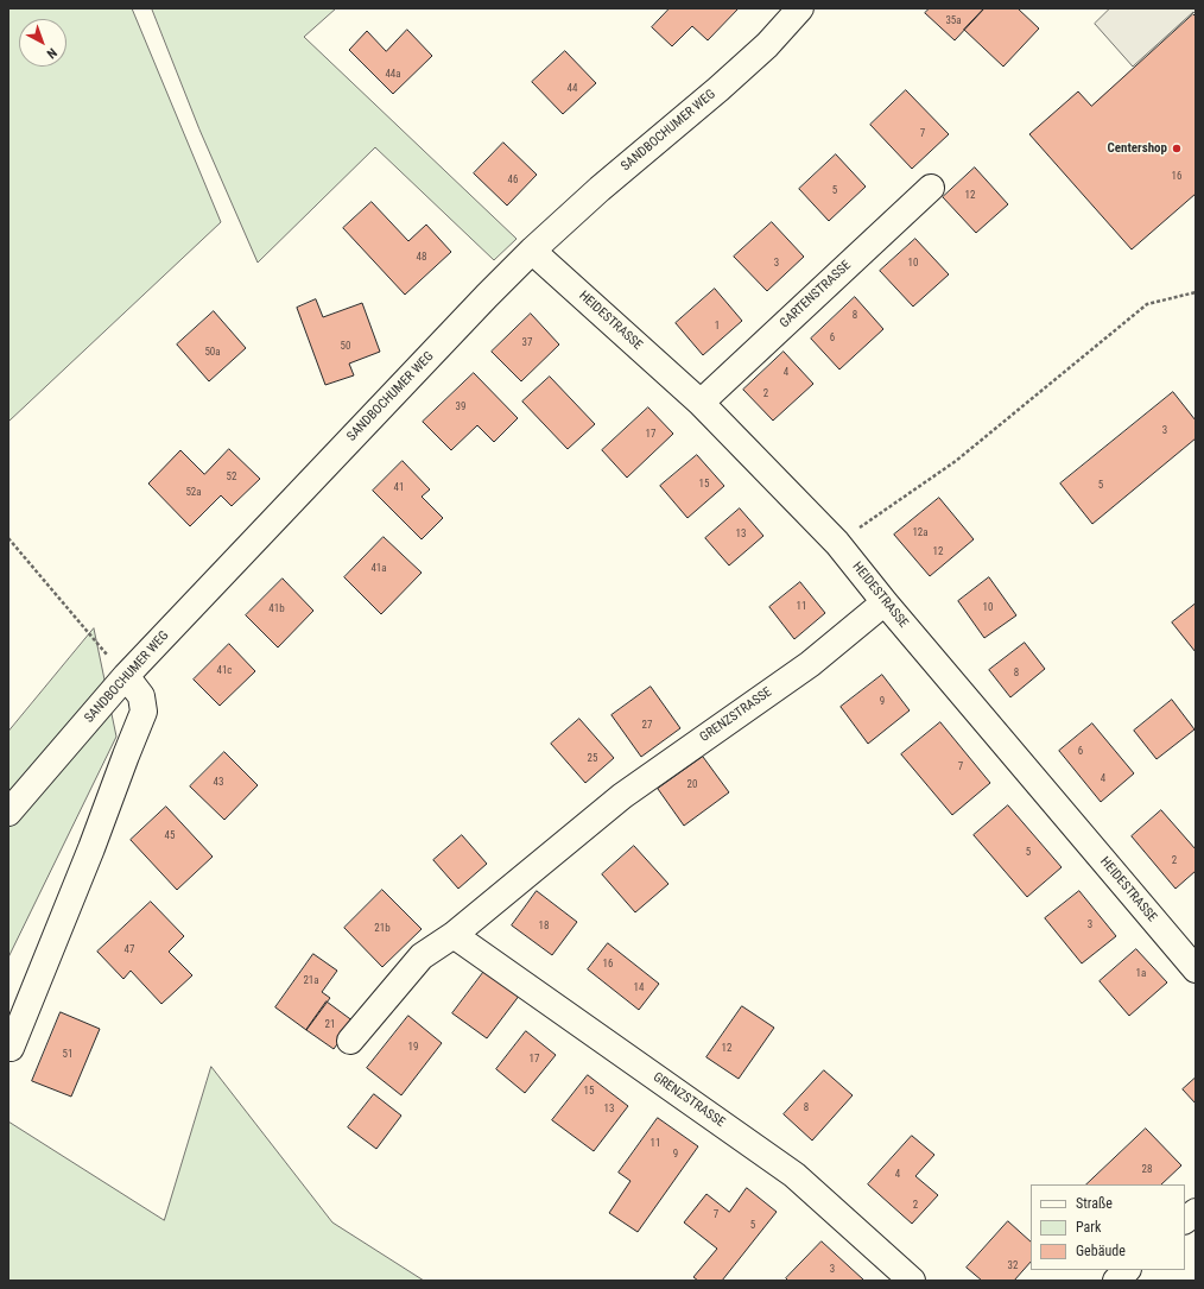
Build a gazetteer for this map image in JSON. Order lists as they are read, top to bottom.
{
  "streets": {
    "street": [
      "SANDBOCHUMER WEG",
      "GARTENSTRASSE",
      "HEIDESTRASSE",
      "GRENZSTRASSE"
    ]
  },
  "crossings": [
    ["SANDBOCHUMER WEG", "HEIDESTRASSE"],
    ["GARTENSTRASSE", "HEIDESTRASSE"],
    ["HEIDESTRASSE", "GRENZSTRASSE"]
  ],
  "places": ["Centershop"],
  "house_numbers": [
    "35a",
    "44a",
    "44",
    "7",
    "16",
    "46",
    "5",
    "12",
    "48",
    "3",
    "10",
    "8",
    "1",
    "6",
    "37",
    "50",
    "50a",
    "4",
    "2",
    "39",
    "3",
    "17",
    "52",
    "15",
    "5",
    "41",
    "52a",
    "12a",
    "13",
    "12",
    "41a",
    "11",
    "10",
    "41b",
    "41c",
    "8",
    "9",
    "27",
    "6",
    "25",
    "7",
    "4",
    "43",
    "20",
    "45",
    "5",
    "2",
    "3",
    "18",
    "21b",
    "47",
    "16",
    "1a",
    "21a",
    "14",
    "21",
    "19",
    "12",
    "51",
    "17",
    "15",
    "8",
    "13",
    "11",
    "9",
    "28",
    "4",
    "2",
    "7",
    "5",
    "32",
    "3"
  ],
  "legend": ["Straße", "Park", "Gebäude"],
  "north": "bottom right"
}
